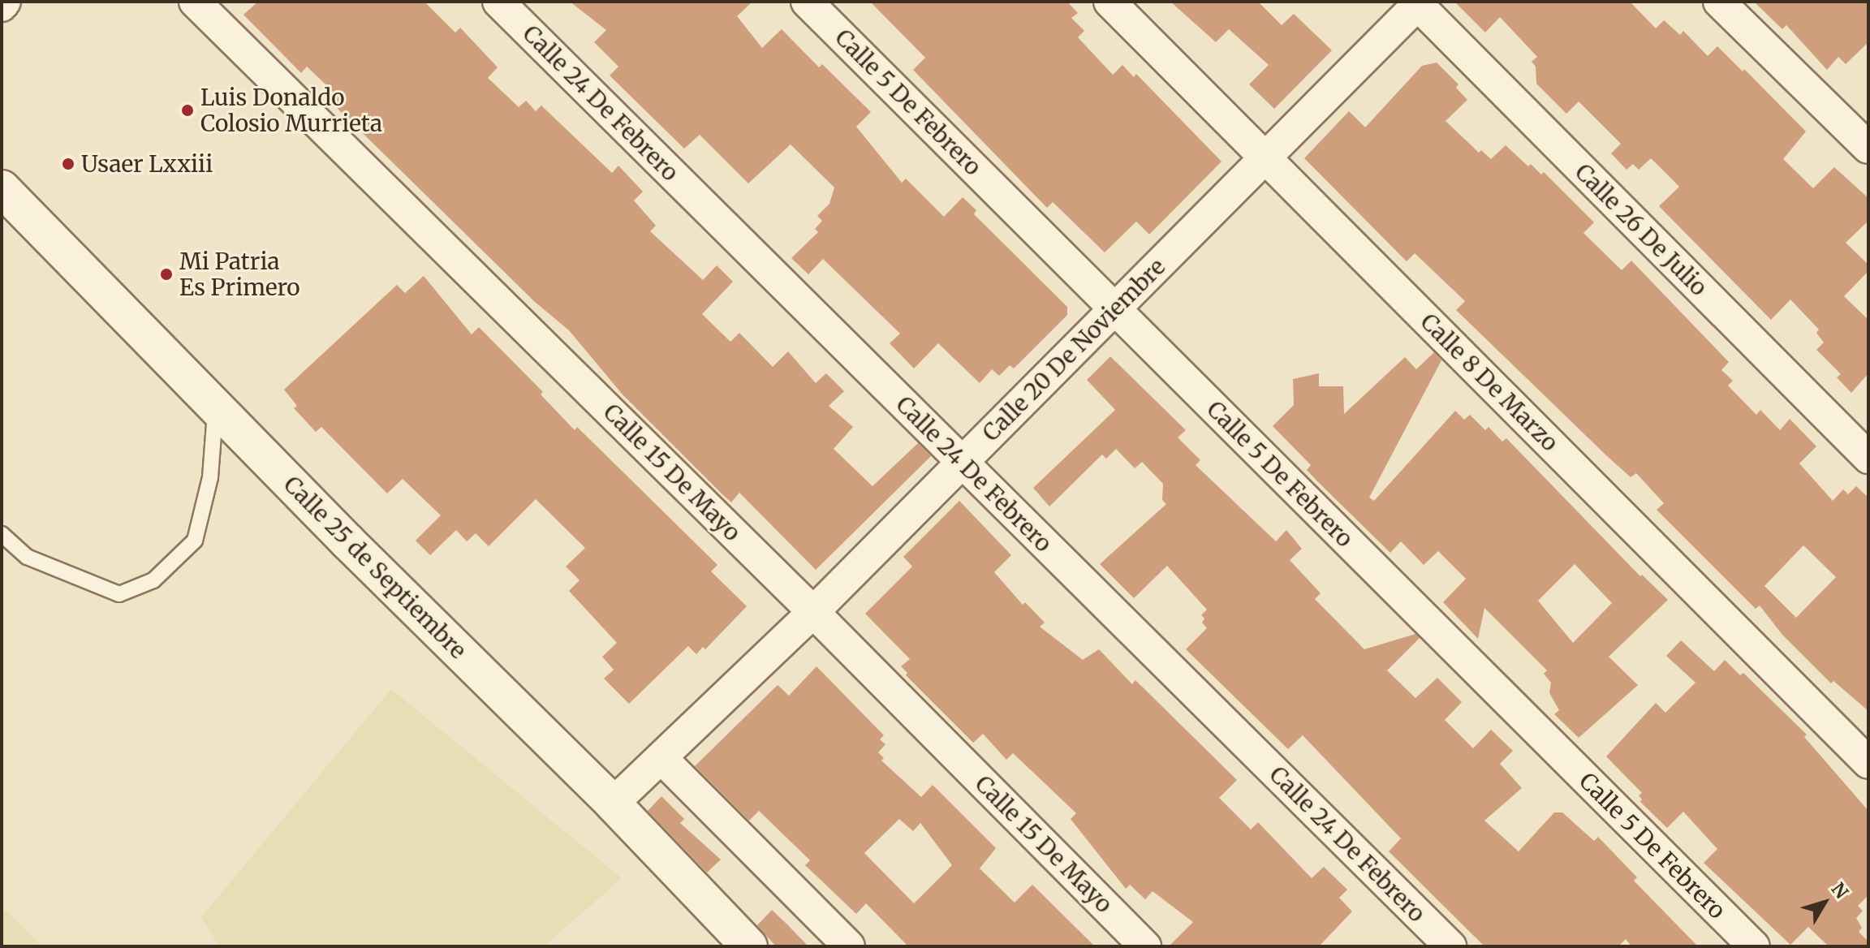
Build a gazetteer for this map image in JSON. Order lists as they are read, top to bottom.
{
  "streets": {
    "main road": ["Calle 25 de Septiembre"],
    "street": [
      "Calle 5 De Febrero",
      "Calle 24 De Febrero",
      "Calle 26 De Julio",
      "Calle 20 De Noviembre",
      "Calle 8 De Marzo",
      "Calle 15 De Mayo"
    ]
  },
  "crossings": [
    ["Calle 5 De Febrero", "Calle 20 De Noviembre"],
    ["Calle 24 De Febrero", "Calle 20 De Noviembre"],
    ["Calle 26 De Julio", "Calle 20 De Noviembre"],
    ["Calle 20 De Noviembre", "Calle 8 De Marzo"],
    ["Calle 20 De Noviembre", "Calle 15 De Mayo"],
    ["Calle 20 De Noviembre", "Calle 25 de Septiembre"]
  ],
  "places": ["Luis Donaldo Colosio Murrieta", "Usaer Lxxiii", "Mi Patria Es Primero"],
  "north": "top right"
}
